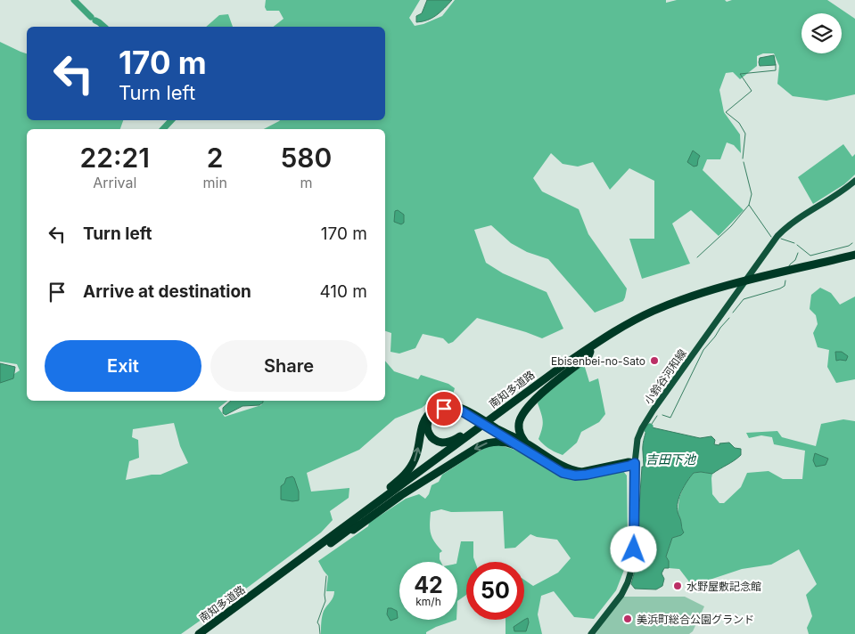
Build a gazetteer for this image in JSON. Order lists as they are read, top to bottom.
{
  "streets": {
    "highway": ["南知多道路"],
    "main road": ["小鈴谷河和線"]
  },
  "water": ["吉田下池"],
  "places": ["Ebisenbei-no-Sato", "水野屋敷記念館", "美浜町総合公園グランド"],
  "page": {
    "turn": ["170 m", "Turn left"],
    "eta": [
      "22:21",
      "Arrival",
      "2",
      "min",
      "580",
      "m"
    ],
    "list": [
      {
        "name": "Turn left",
        "value": "170 m"
      },
      {
        "name": "Arrive at destination",
        "value": "410 m"
      }
    ],
    "buttons": ["Exit", "Share"],
    "speed": "42 km/h",
    "limit": "50"
  }
}
